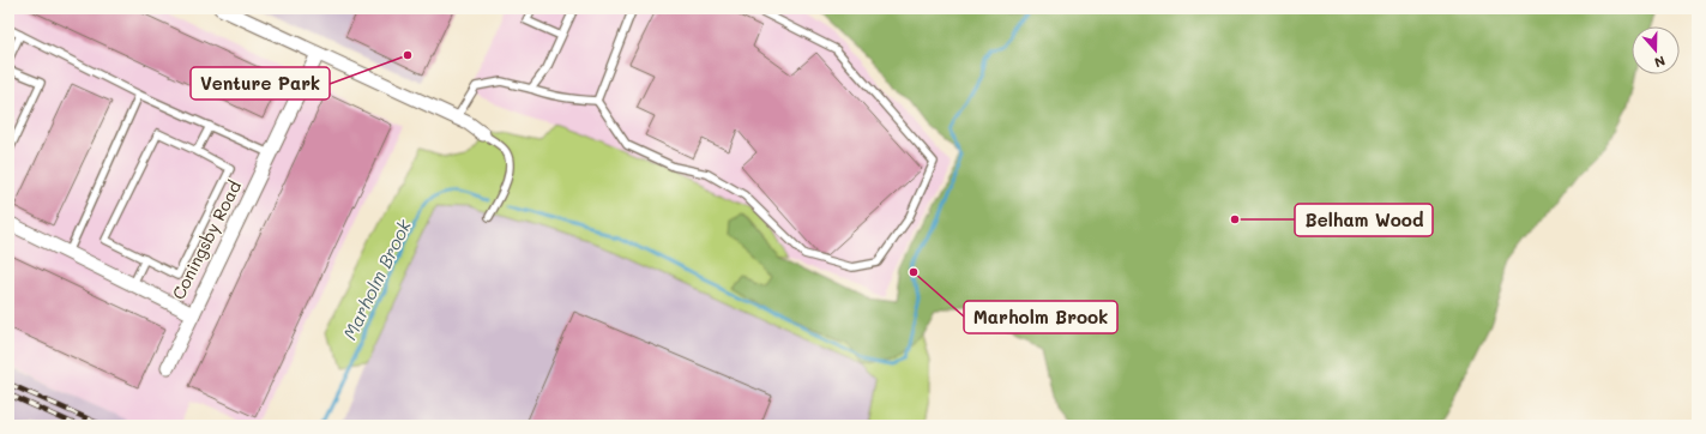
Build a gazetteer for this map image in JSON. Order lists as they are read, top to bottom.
{
  "streets": {
    "street": ["Coningsby Road"]
  },
  "water": ["Marholm Brook"],
  "places": ["Venture Park", "Belham Wood", "Marholm Brook"],
  "north": "bottom"
}
